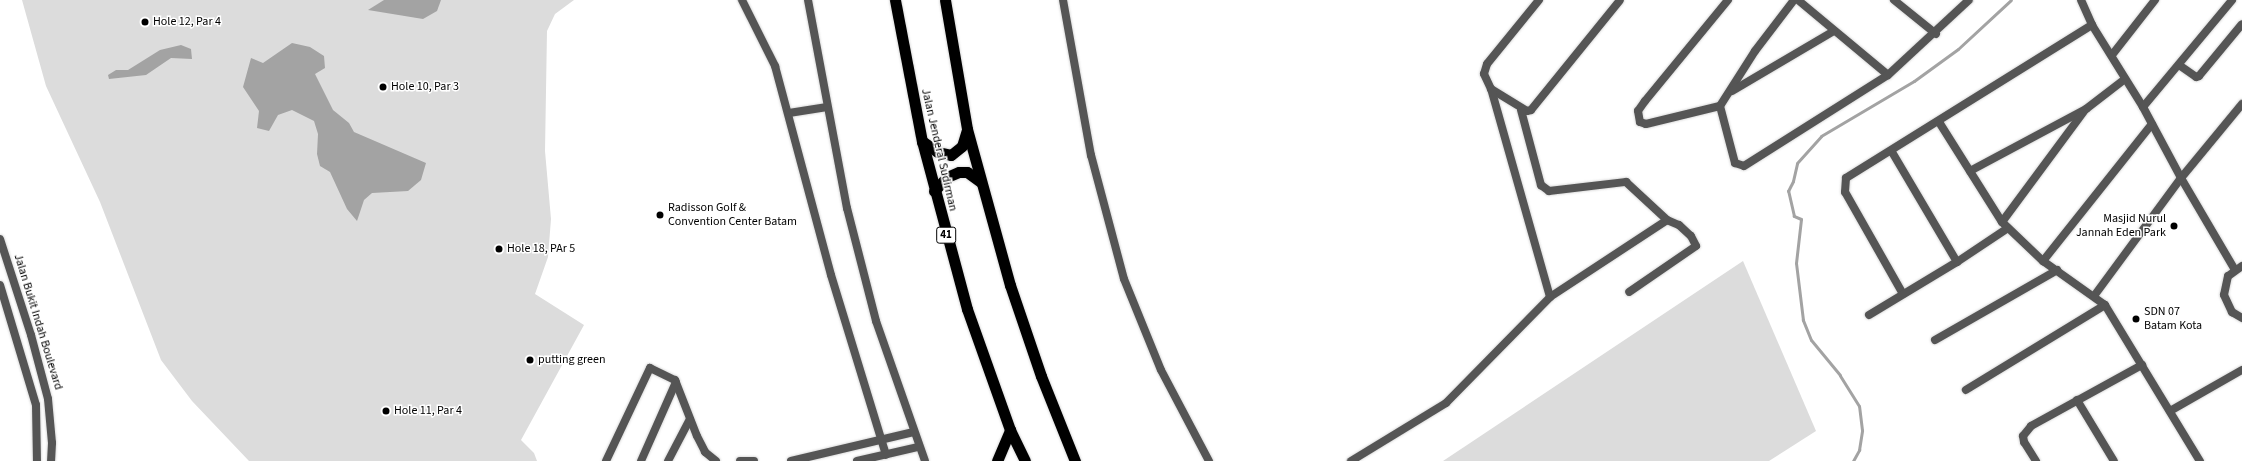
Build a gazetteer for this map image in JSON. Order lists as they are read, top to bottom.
{
  "streets": {
    "highway": ["Jalan Jenderal Sudirman", "41"],
    "street": ["Jalan Bukit Indah Boulevard"]
  },
  "places": [
    "Hole 12, Par 4",
    "Hole 10, Par 3",
    "Radisson Golf & Convention Center Batam",
    "Masjid Nurul Jannah Eden Park",
    "Hole 18, PAr 5",
    "SDN 07 Batam Kota",
    "putting green",
    "Hole 11, Par 4"
  ]
}
